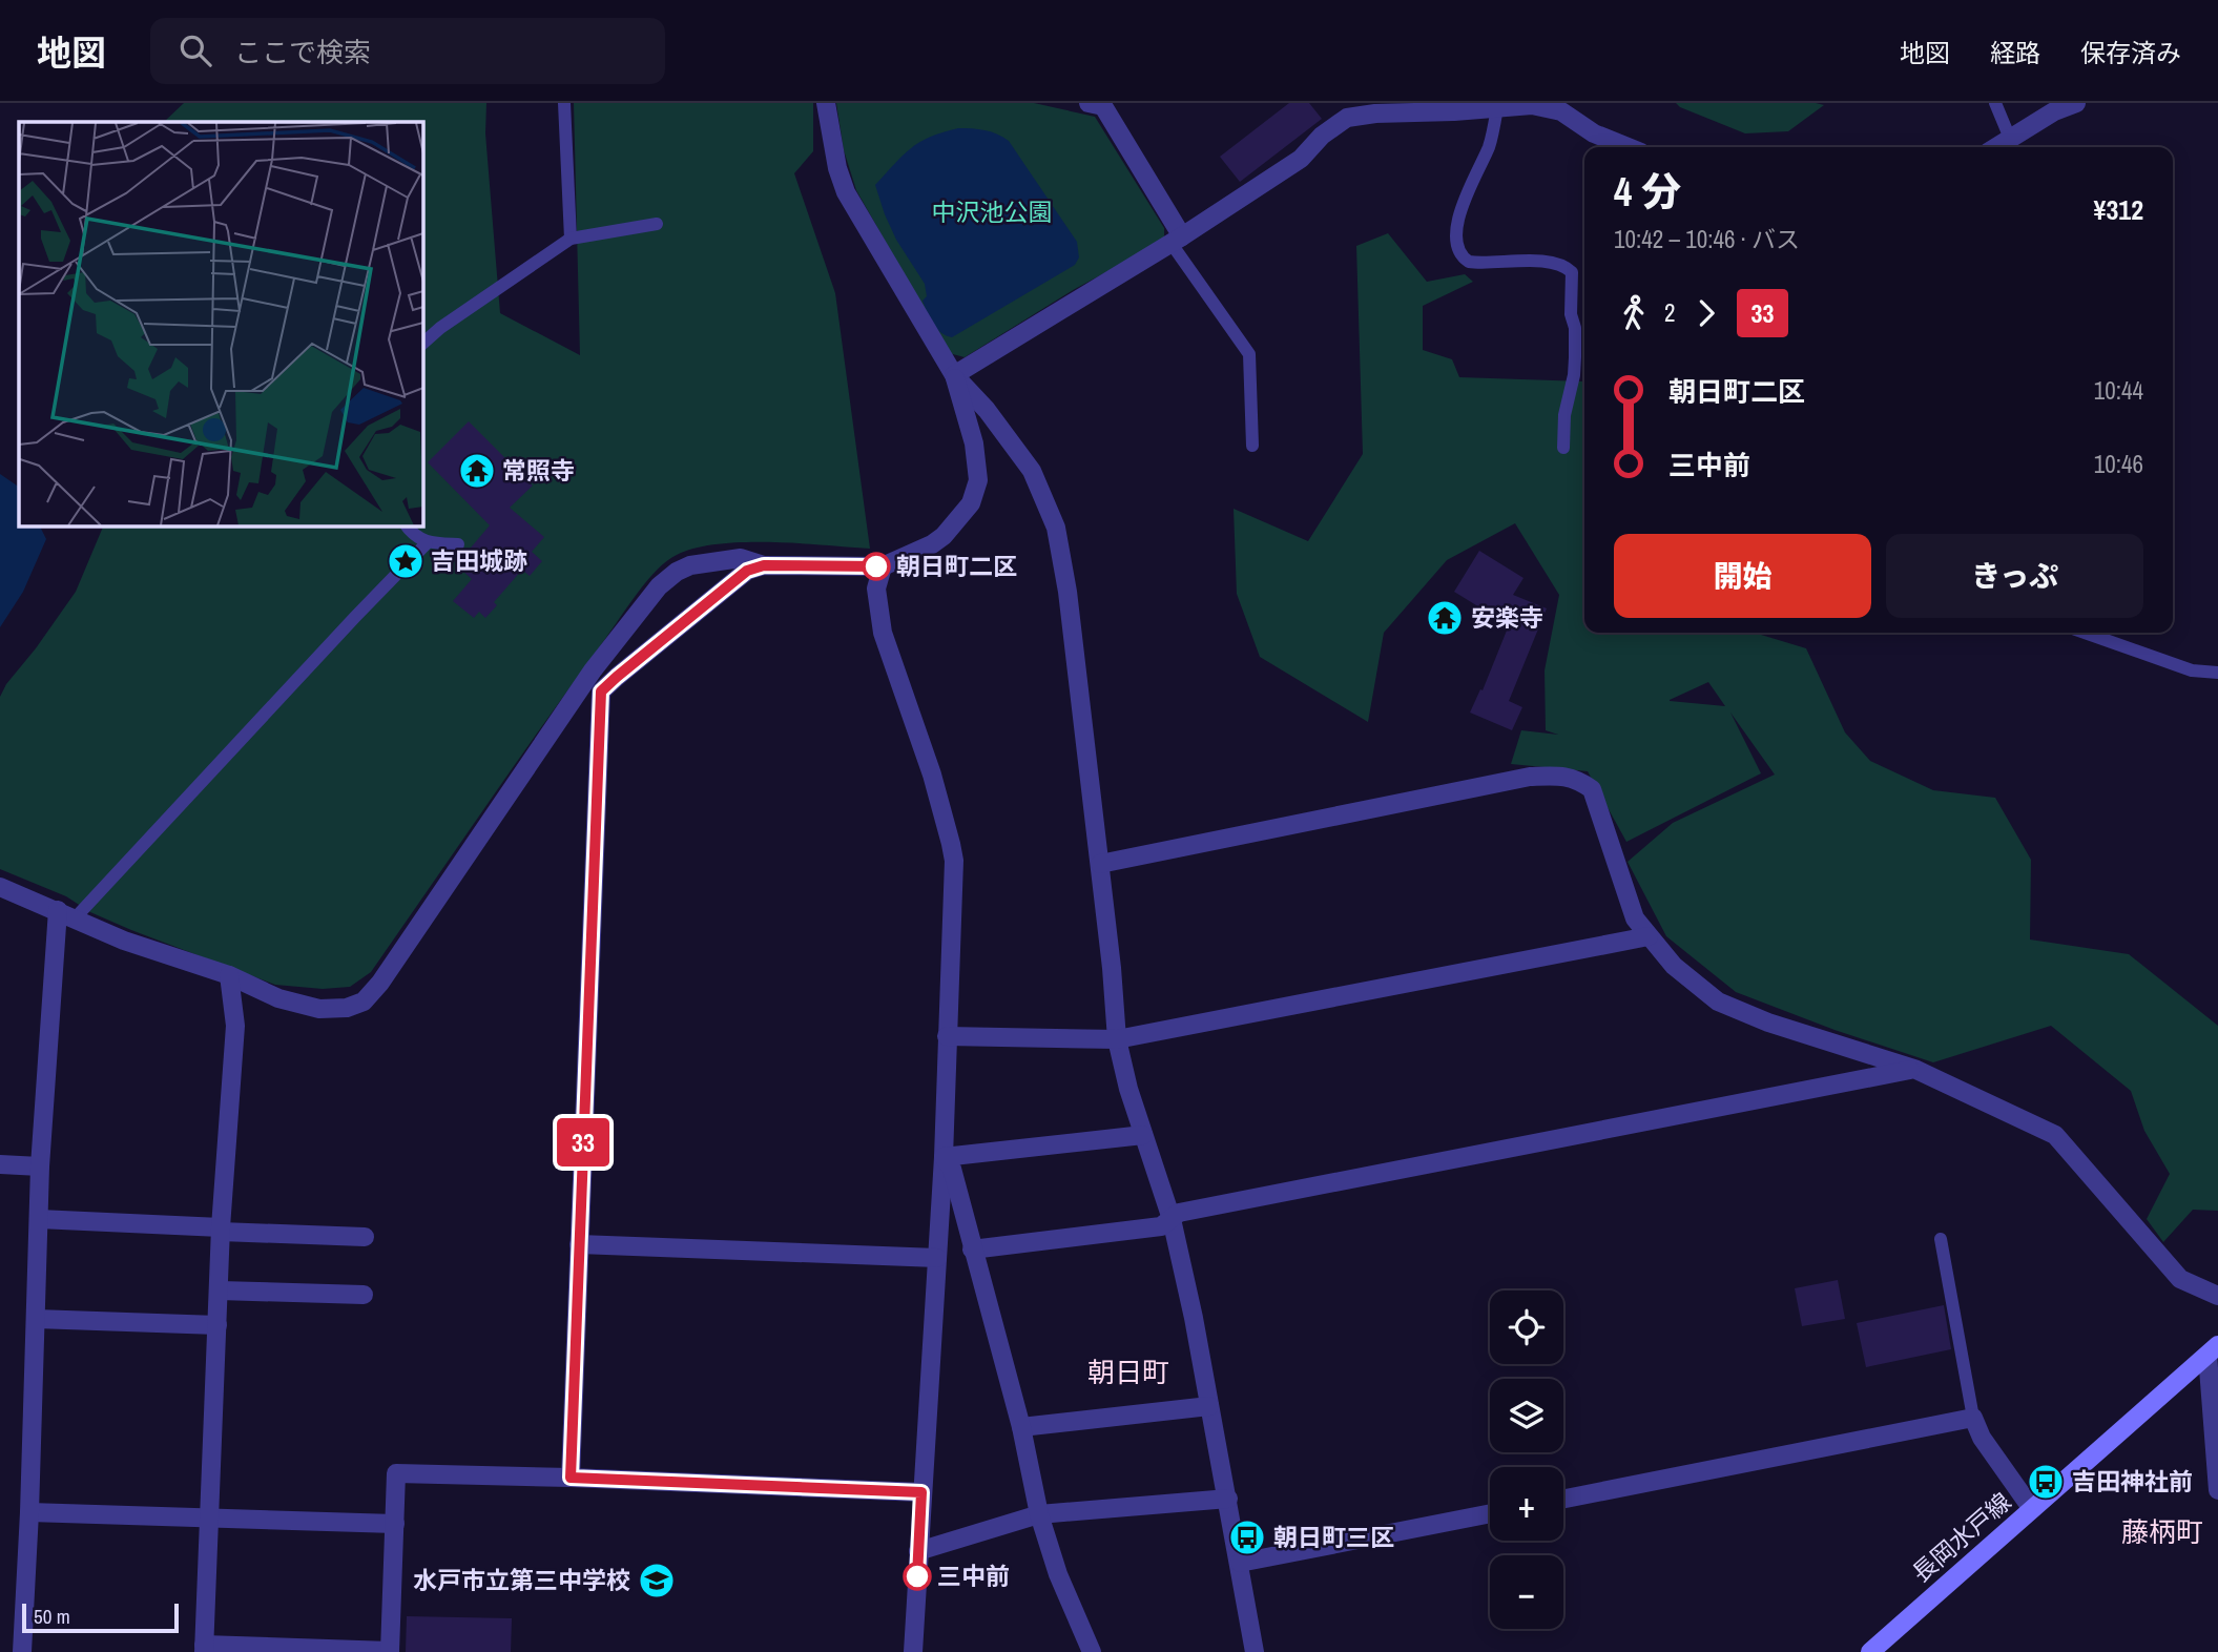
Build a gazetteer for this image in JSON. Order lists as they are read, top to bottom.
{
  "streets": {
    "main road": ["長岡水戸線"]
  },
  "districts": ["朝日町", "藤柄町"],
  "parks": ["中沢池公園"],
  "places": {
    "temple": ["常照寺", "安楽寺"],
    "place": ["吉田城跡"],
    "other": ["朝日町二区", "三中前"],
    "bus stop": ["吉田神社前", "朝日町三区"],
    "school or university": ["水戸市立第三中学校"]
  },
  "lines": ["bus line 33"],
  "scale_bar": "50 m",
  "page": {
    "header": "地図",
    "search": "ここで検索",
    "nav": ["地図", "経路", "保存済み"],
    "on_map": "33",
    "heading": ["4 分", "10:42 – 10:46 · バス", "¥312"],
    "legs": ["2", "33"],
    "list": [
      {
        "name": "朝日町二区",
        "value": "10:44"
      },
      {
        "name": "三中前",
        "value": "10:46"
      }
    ],
    "buttons": ["開始", "きっぷ"],
    "map_buttons": ["+", "−"],
    "scale": "50 m"
  }
}
